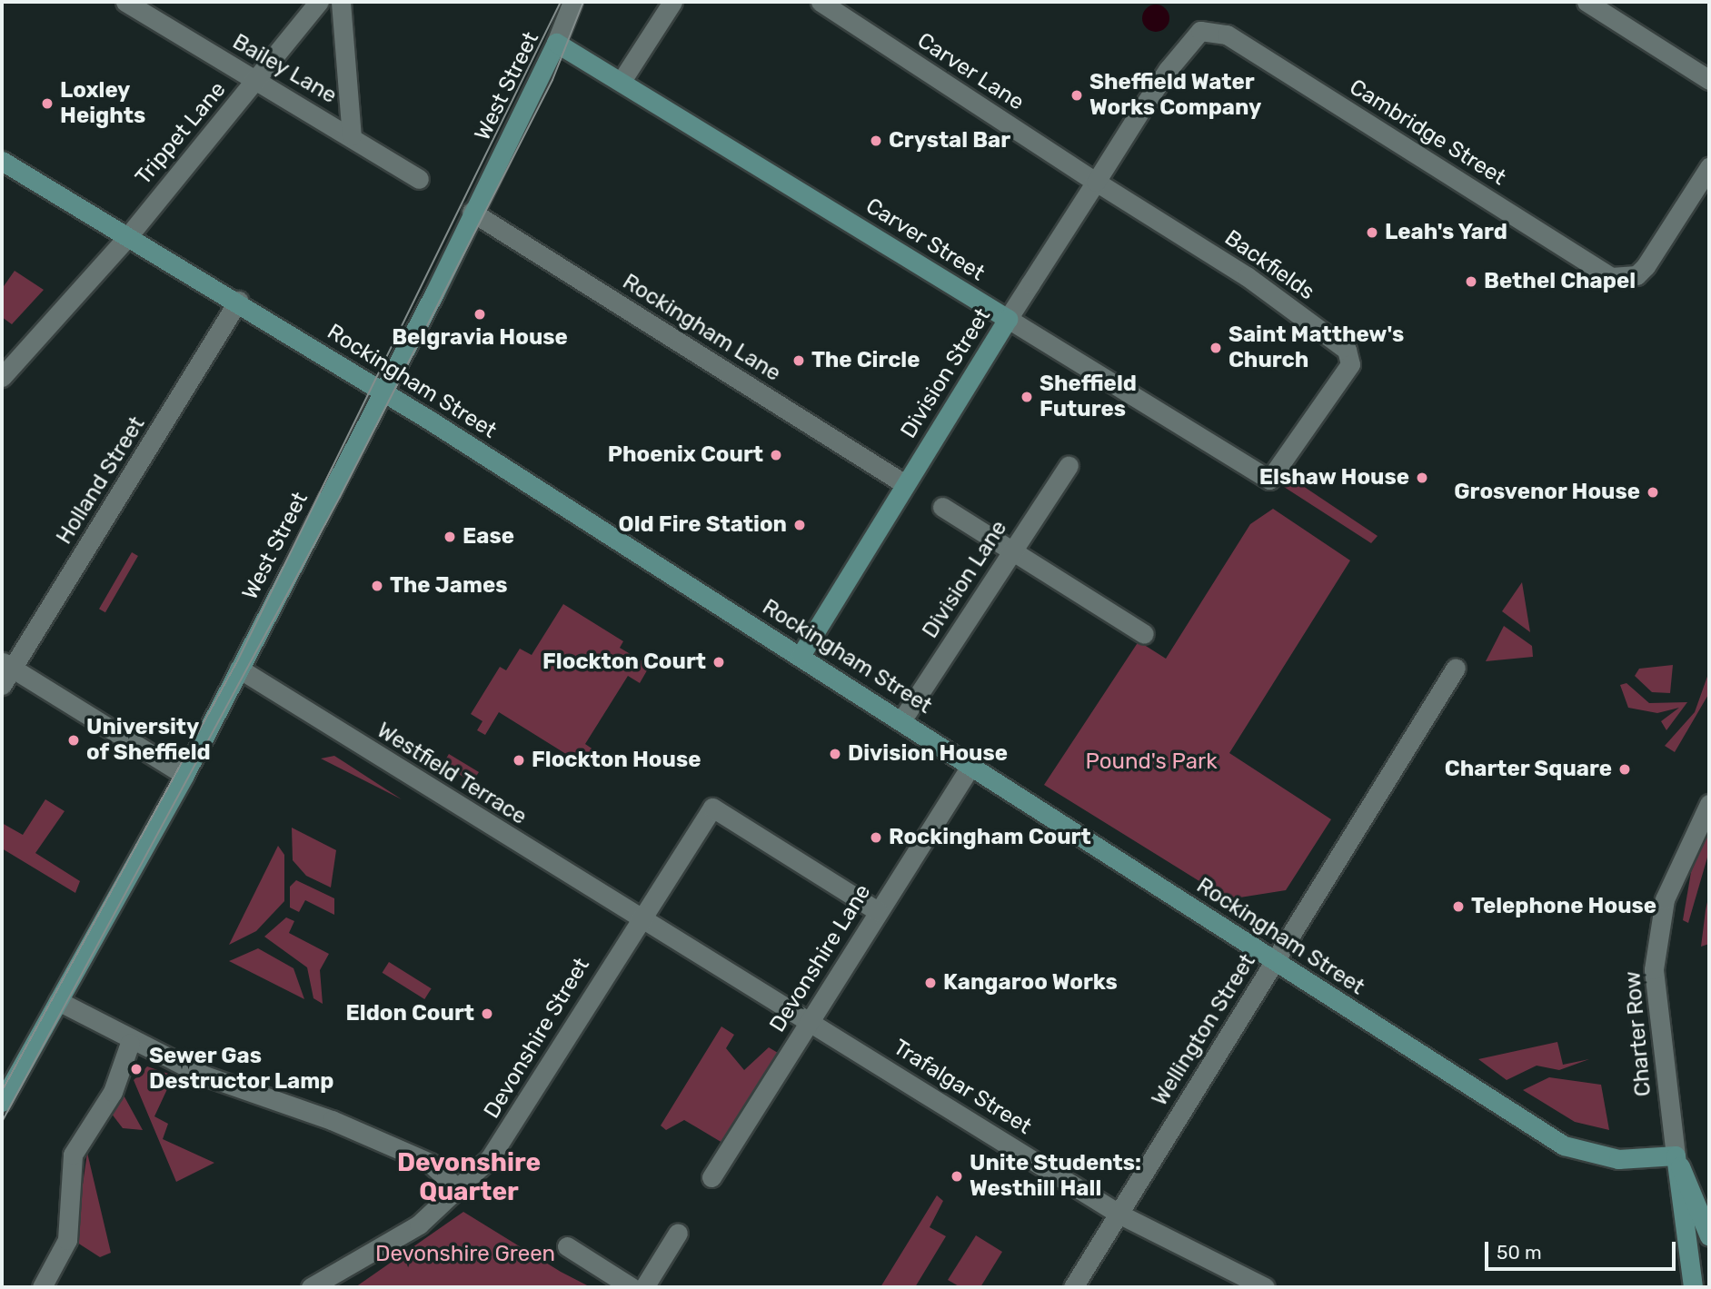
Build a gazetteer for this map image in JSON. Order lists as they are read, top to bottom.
{
  "streets": {
    "street": [
      "Bailey Lane",
      "Carver Lane",
      "West Street",
      "Cambridge Street",
      "Trippet Lane",
      "Carver Street",
      "Backfields",
      "Rockingham Lane",
      "Division Street",
      "Rockingham Street",
      "Holland Street",
      "Division Lane",
      "Westfield Terrace",
      "Devonshire Lane",
      "Wellington Street",
      "Charter Row",
      "Devonshire Street",
      "Trafalgar Street"
    ]
  },
  "crossings": [
    ["Bailey Lane", "Trippet Lane"],
    ["Carver Lane", "Backfields"],
    ["Carver Lane", "Division Street"],
    ["West Street", "Carver Street"],
    ["West Street", "Rockingham Lane"],
    ["West Street", "Rockingham Street"],
    ["West Street", "Westfield Terrace"],
    ["Cambridge Street", "Division Street"],
    ["Trippet Lane", "Rockingham Street"],
    ["Carver Street", "Backfields"],
    ["Carver Street", "Division Street"],
    ["Backfields", "Division Street"],
    ["Rockingham Lane", "Division Street"],
    ["Division Street", "Rockingham Street"],
    ["Rockingham Street", "Holland Street"],
    ["Rockingham Street", "Division Lane"],
    ["Rockingham Street", "Devonshire Lane"],
    ["Rockingham Street", "Wellington Street"],
    ["Rockingham Street", "Charter Row"],
    ["Westfield Terrace", "Devonshire Street"],
    ["Westfield Terrace", "Trafalgar Street"],
    ["Devonshire Lane", "Trafalgar Street"],
    ["Wellington Street", "Trafalgar Street"],
    ["Devonshire Street", "Trafalgar Street"]
  ],
  "districts": ["Devonshire Quarter"],
  "parks": ["Pound's Park", "Devonshire Green"],
  "places": [
    "Sheffield Water Works Company",
    "Loxley Heights",
    "Crystal Bar",
    "Leah's Yard",
    "Bethel Chapel",
    "Belgravia House",
    "Saint Matthew's Church",
    "The Circle",
    "Sheffield Futures",
    "Phoenix Court",
    "Elshaw House",
    "Grosvenor House",
    "Old Fire Station",
    "Ease",
    "The James",
    "Flockton Court",
    "University of Sheffield",
    "Division House",
    "Flockton House",
    "Charter Square",
    "Rockingham Court",
    "Telephone House",
    "Kangaroo Works",
    "Eldon Court",
    "Sewer Gas Destructor Lamp",
    "Unite Students: Westhill Hall"
  ],
  "scale_bar": "50 m"
}
